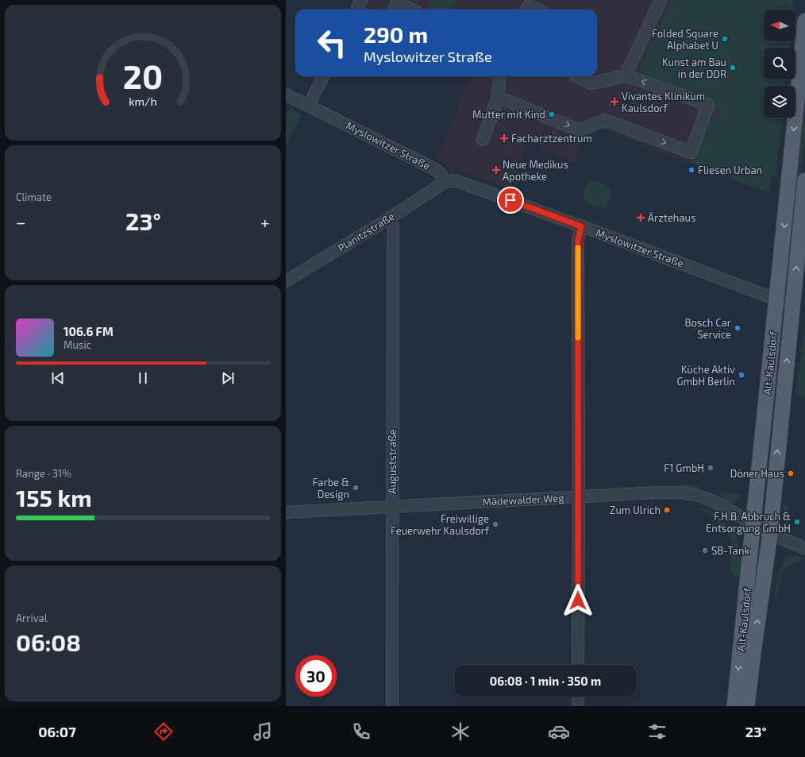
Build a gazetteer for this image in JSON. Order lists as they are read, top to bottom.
{
  "streets": {
    "main road": ["Alt-Kaulsdorf"],
    "street": [
      "Myslowitzer Straße",
      "Planitzstraße",
      "Auguststraße",
      "Mädewalder Weg"
    ]
  },
  "crossings": [
    ["Myslowitzer Straße", "Planitzstraße"],
    ["Myslowitzer Straße", "Alt-Kaulsdorf"],
    ["Planitzstraße", "Auguststraße"],
    ["Alt-Kaulsdorf", "Mädewalder Weg"],
    ["Auguststraße", "Mädewalder Weg"]
  ],
  "places": {
    "other": [
      "Folded Square Alphabet U",
      "Kunst am Bau in der DDR",
      "Mutter mit Kind",
      "Fliesen Urban",
      "Bosch Car Service",
      "Küche Aktiv GmbH Berlin",
      "F1 GmbH",
      "Döner Haus",
      "Farbe & Design",
      "Zum Ulrich",
      "F.H.B. Abbruch & Entsorgung GmbH",
      "Freiwillige Feuerwehr Kaulsdorf",
      "SB-Tank"
    ],
    "health": [
      "Vivantes Klinikum Kaulsdorf",
      "Facharztzentrum",
      "Neue Medikus Apotheke",
      "Ärztehaus"
    ]
  },
  "north": "left",
  "page": {
    "turn": ["290 m", "Myslowitzer Straße"],
    "tile": [
      "Climate",
      ["Range · 31%", "155 km"],
      ["Arrival", "06:08"]
    ],
    "heat": ["−", "23°", "+"],
    "song": ["106.6 FM", "Music"],
    "limit": "30",
    "trip": "06:08 · 1 min · 350 m",
    "tabs": ["06:07", "23°"],
    "gauge": ["20", "km/h"]
  }
}
